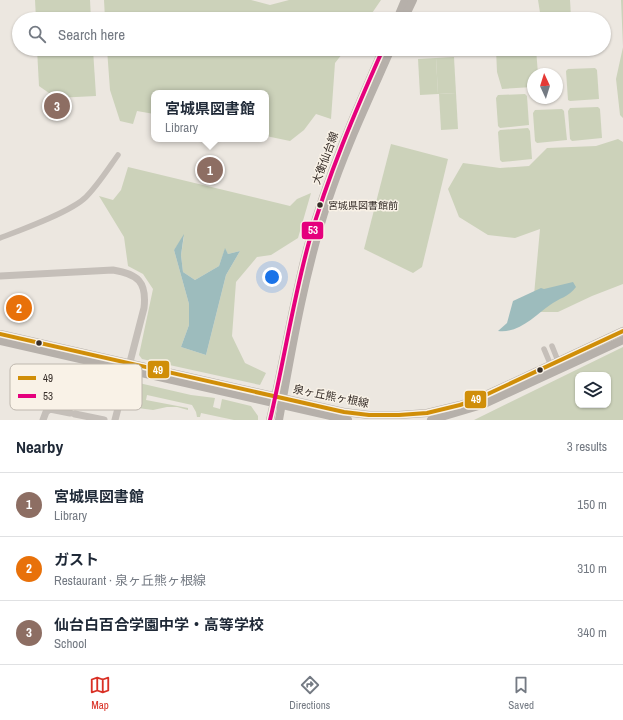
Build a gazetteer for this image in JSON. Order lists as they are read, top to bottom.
{
  "streets": {
    "main road": ["大衡仙台線", "泉ヶ丘熊ヶ根線"]
  },
  "crossings": [
    ["大衡仙台線", "泉ヶ丘熊ヶ根線"]
  ],
  "places": ["宮城県図書館前"],
  "lines": ["transit line 53", "transit line 49"],
  "legend": ["49", "53"],
  "north": "top",
  "page": {
    "search": "Search here",
    "popup": ["宮城県図書館", "Library"],
    "pins": ["3", "1", "2"],
    "heading": ["Nearby", "3 results"],
    "list": [
      {
        "mark": "1",
        "name": "宮城県図書館",
        "note": "Library",
        "value": "150 m"
      },
      {
        "mark": "2",
        "name": "ガスト",
        "note": "Restaurant · 泉ヶ丘熊ヶ根線",
        "value": "310 m"
      },
      {
        "mark": "3",
        "name": "仙台白百合学園中学・高等学校",
        "note": "School",
        "value": "340 m"
      }
    ],
    "nav": ["Map", "Directions", "Saved"]
  }
}
